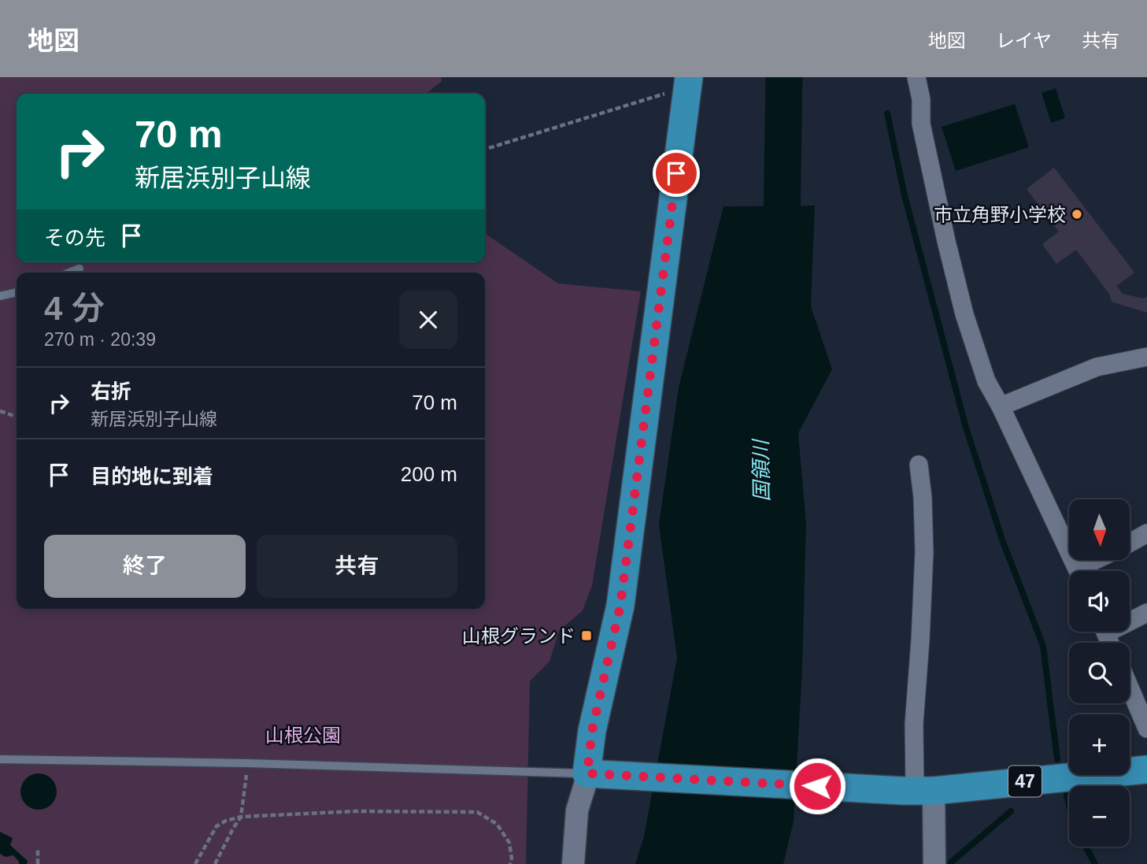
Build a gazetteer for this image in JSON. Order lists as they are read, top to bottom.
{
  "streets": {
    "main road": ["47"]
  },
  "water": ["国領川"],
  "parks": ["山根公園"],
  "places": {
    "other": ["市立角野小学校"],
    "transit": ["山根グランド"]
  },
  "north": "bottom",
  "page": {
    "header": "地図",
    "nav": ["地図", "レイヤ", "共有"],
    "turn": ["70 m", "新居浜別子山線"],
    "then": "その先",
    "heading": ["4 分", "270 m · 20:39"],
    "list": [
      {
        "name": "右折",
        "note": "新居浜別子山線",
        "value": "70 m"
      },
      {
        "name": "目的地に到着",
        "value": "200 m"
      }
    ],
    "map_buttons": ["+", "−"],
    "buttons": ["終了", "共有"]
  }
}
